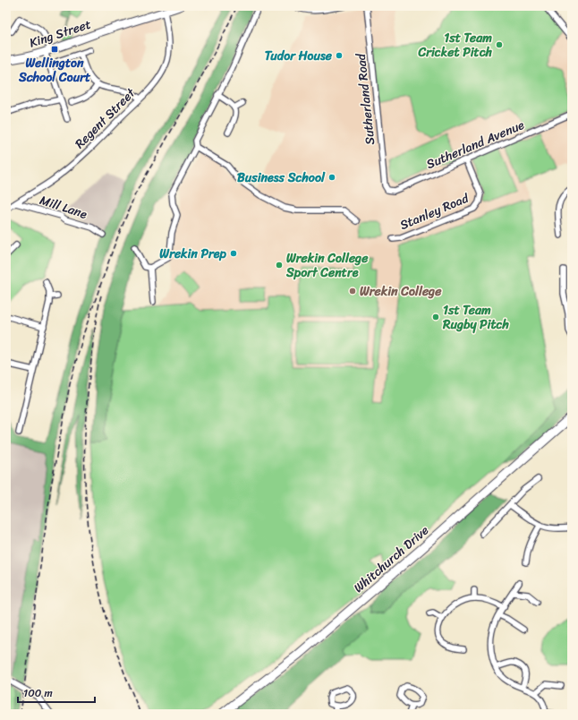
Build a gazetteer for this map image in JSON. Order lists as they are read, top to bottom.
{
  "streets": {
    "main road": ["Whitchurch Drive"],
    "street": [
      "King Street",
      "Sutherland Road",
      "Regent Street",
      "Sutherland Avenue",
      "Mill Lane",
      "Stanley Road"
    ]
  },
  "crossings": [
    ["King Street", "Regent Street"],
    ["Sutherland Road", "Sutherland Avenue"],
    ["Regent Street", "Mill Lane"],
    ["Sutherland Avenue", "Stanley Road"]
  ],
  "places": {
    "other": [
      "1st Team Cricket Pitch",
      "Tudor House",
      "Business School",
      "Wrekin Prep",
      "Wrekin College Sport Centre",
      "Wrekin College",
      "1st Team Rugby Pitch"
    ],
    "transit": ["Wellington School Court"]
  },
  "scale_bar": "100 m"
}
